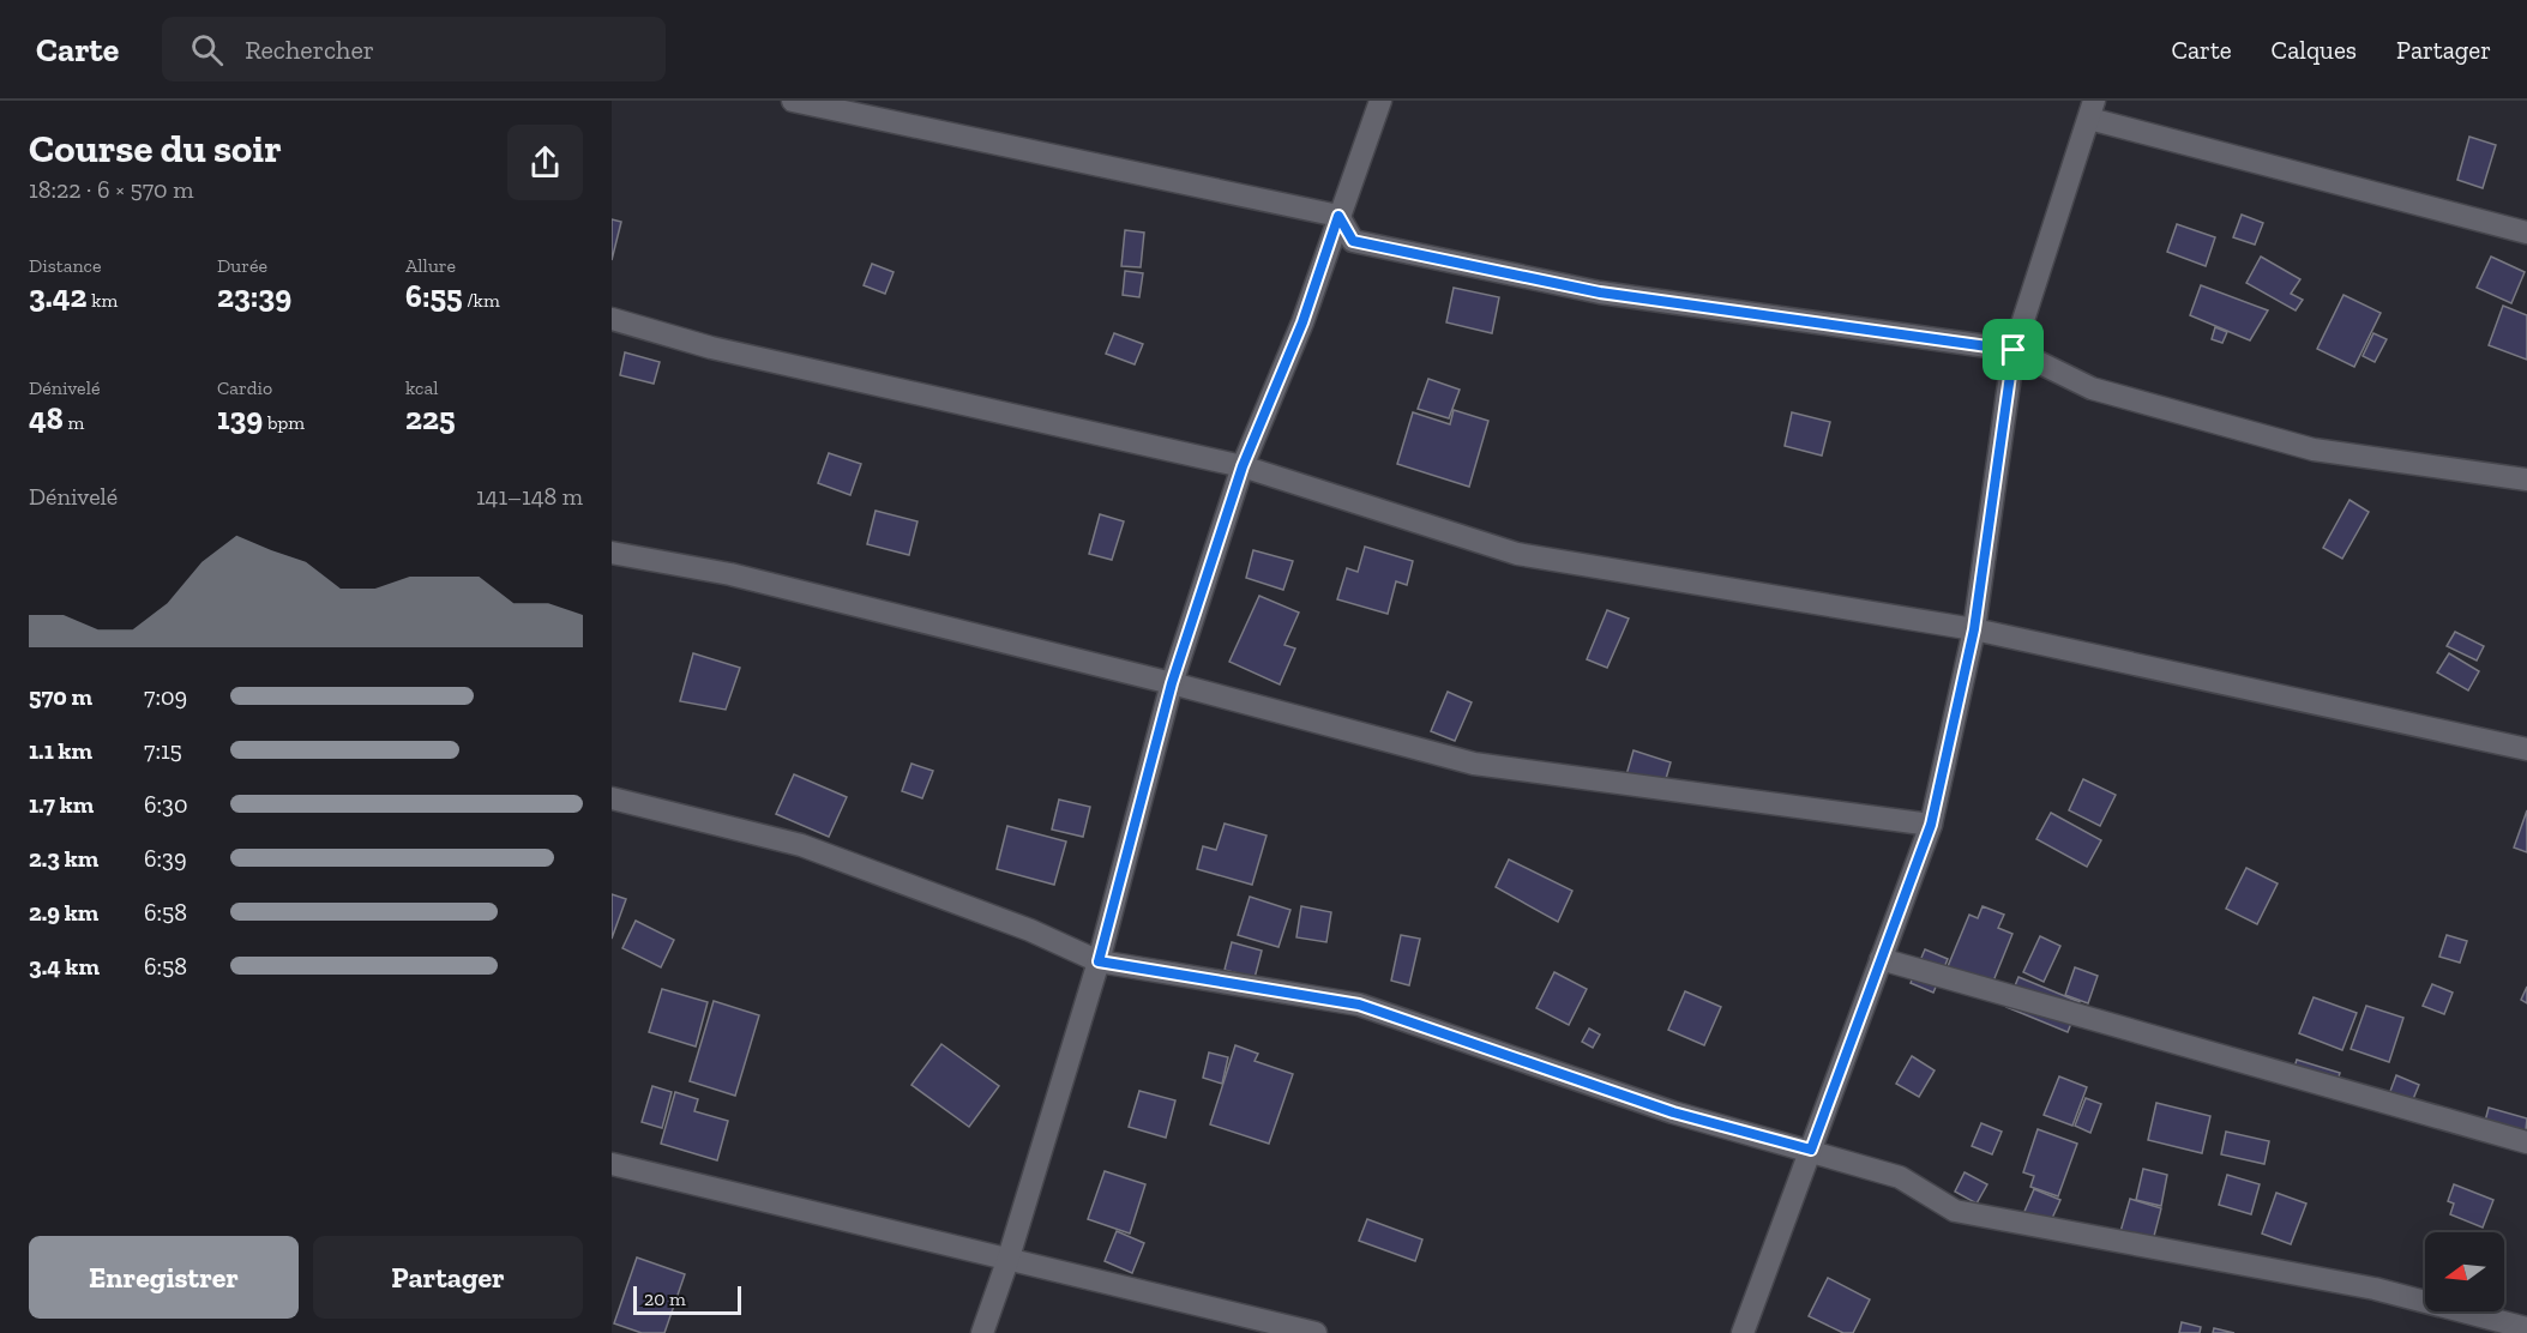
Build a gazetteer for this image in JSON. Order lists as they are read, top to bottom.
{
  "scale_bar": "20 m",
  "north": "left",
  "page": {
    "header": "Carte",
    "search": "Rechercher",
    "nav": ["Carte", "Calques", "Partager"],
    "heading": ["Course du soir", "18:22 · 6 × 570 m"],
    "stats": [
      ["Distance", "3.42 km"],
      ["Durée", "23:39"],
      ["Allure", "6:55 /km"],
      ["Dénivelé", "48 m"],
      ["Cardio", "139 bpm"],
      ["kcal", "225"]
    ],
    "chart": ["Dénivelé", "141–148 m"],
    "list": [
      {
        "name": "570 m",
        "note": "7:09"
      },
      {
        "name": "1.1 km",
        "note": "7:15"
      },
      {
        "name": "1.7 km",
        "note": "6:30"
      },
      {
        "name": "2.3 km",
        "note": "6:39"
      },
      {
        "name": "2.9 km",
        "note": "6:58"
      },
      {
        "name": "3.4 km",
        "note": "6:58"
      }
    ],
    "buttons": ["Enregistrer", "Partager"],
    "scale": "20 m"
  }
}
